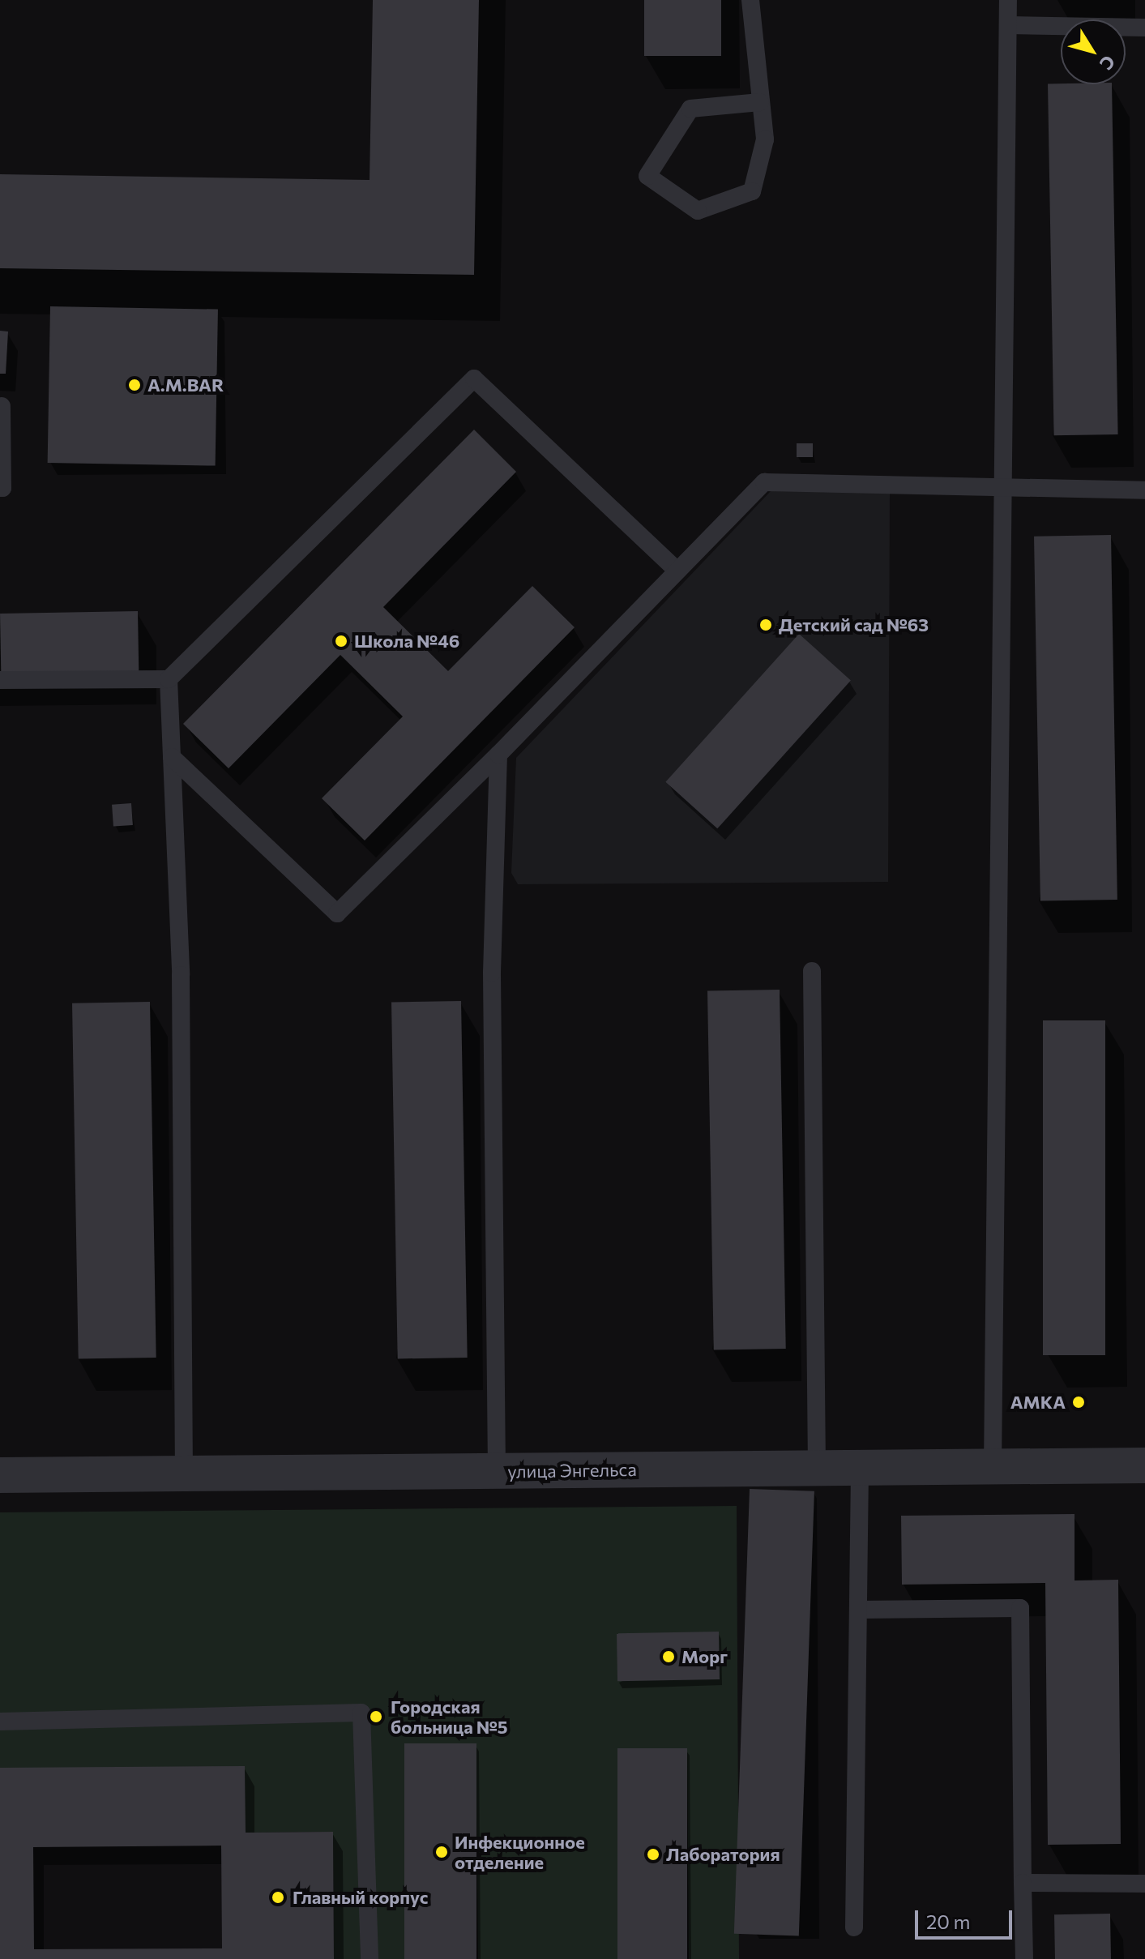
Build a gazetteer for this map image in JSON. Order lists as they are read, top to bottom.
{
  "streets": {
    "street": ["улица Энгельса"]
  },
  "places": [
    "А.М.BAR",
    "Детский сад №63",
    "Школа №46",
    "АМКА",
    "Морг",
    "Городская больница №5",
    "Инфекционное отделение",
    "Лаборатория",
    "Главный корпус"
  ],
  "scale_bar": "20 m",
  "north": "bottom right"
}
